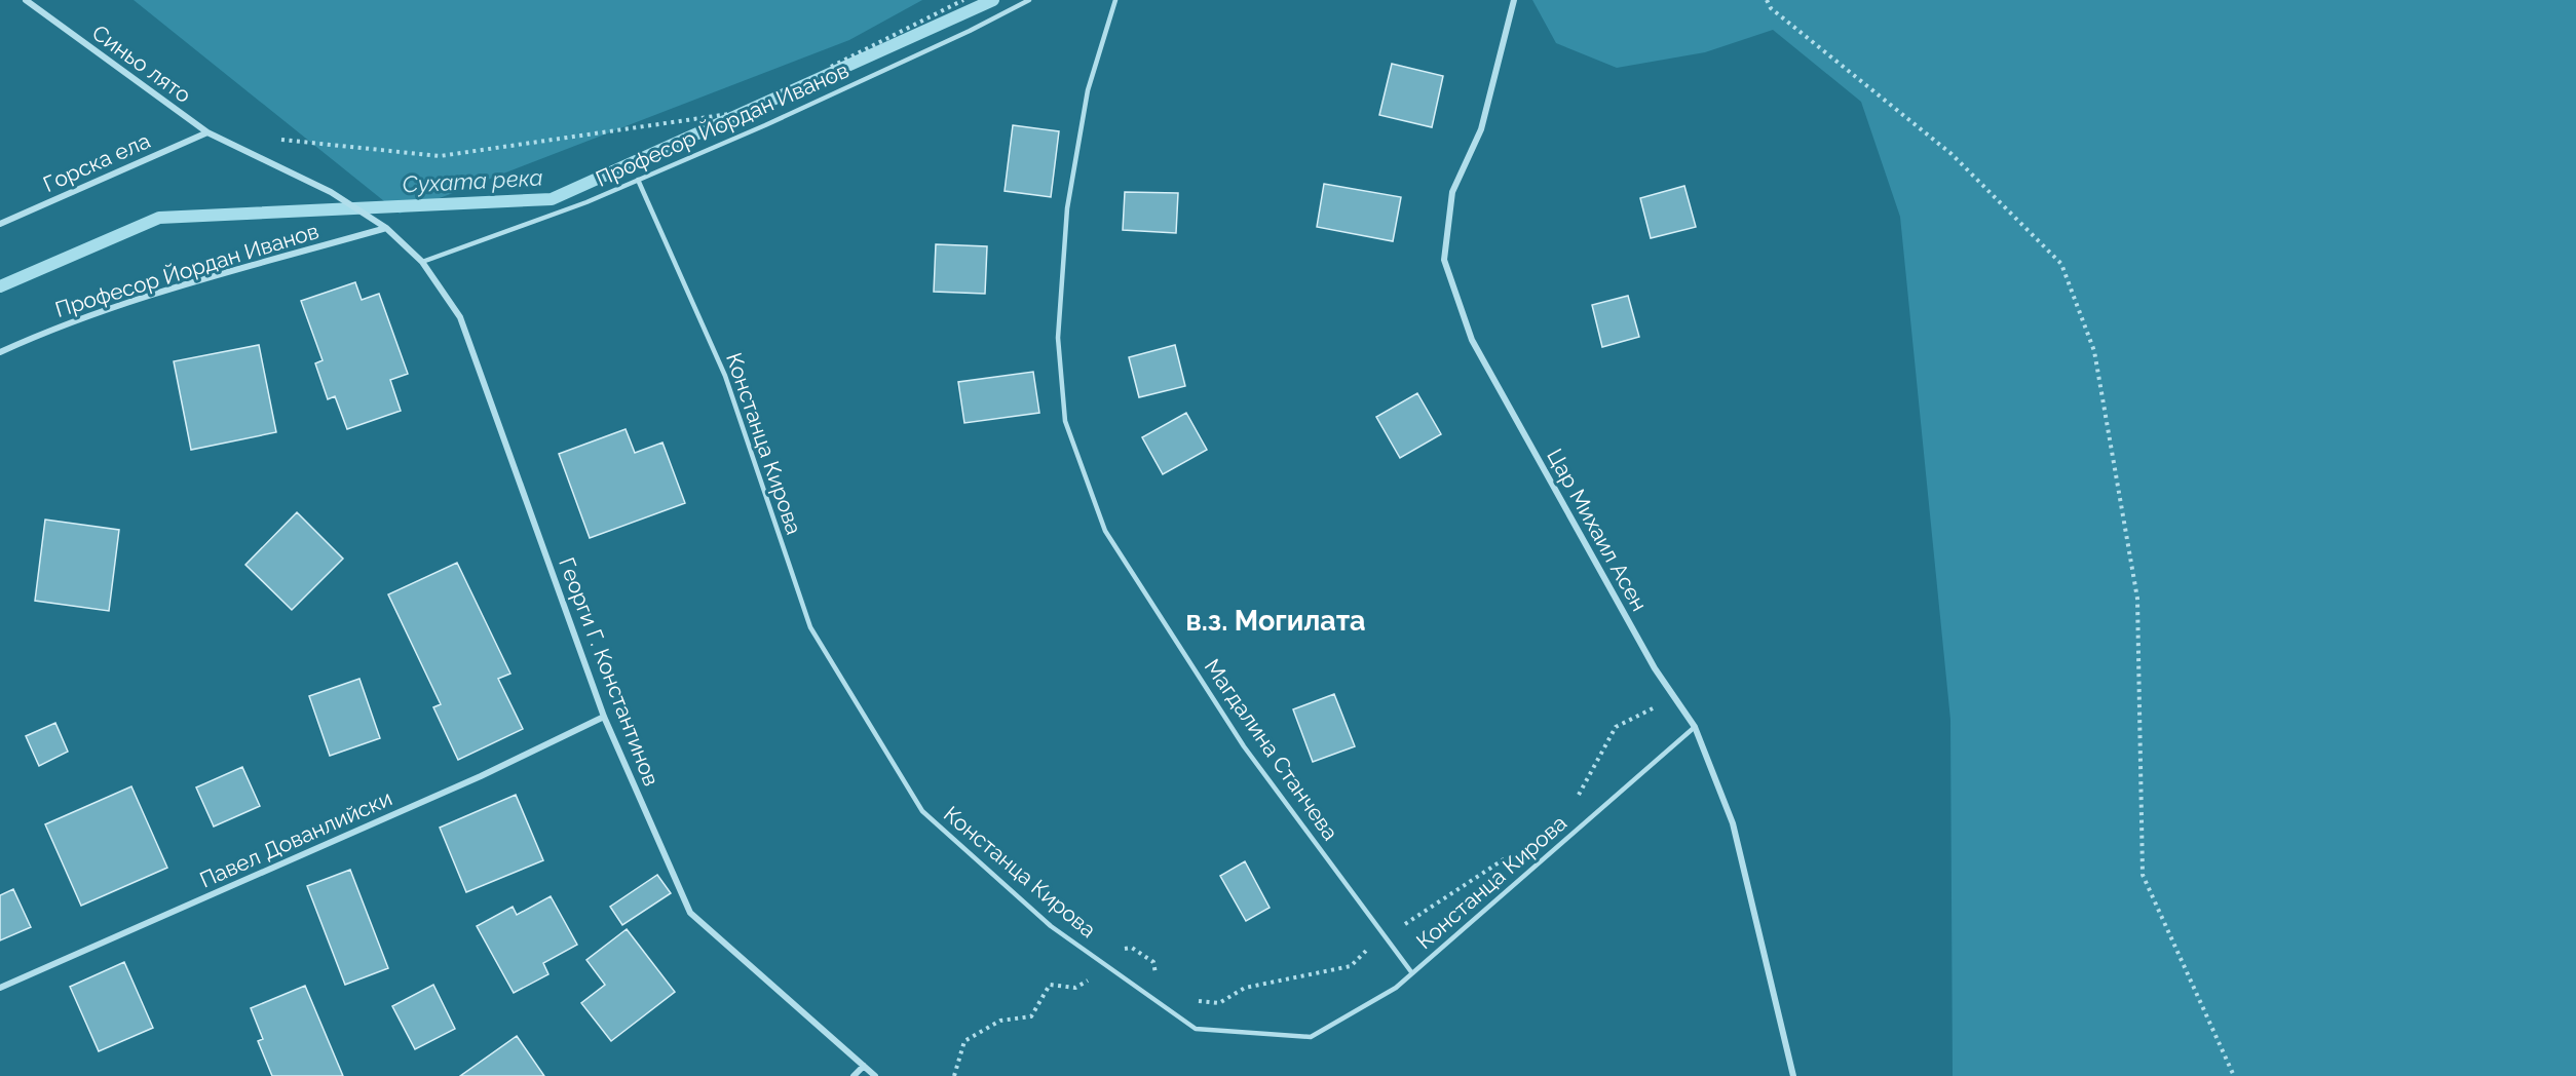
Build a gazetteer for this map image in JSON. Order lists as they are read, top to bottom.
{
  "streets": {
    "street": [
      "Синьо лято",
      "Професор Йордан Иванов",
      "Горска ела",
      "Цар Михаил Асен",
      "Георги Г. Константинов",
      "Павел Дованлийски"
    ],
    "lane": ["Констанца Кирова", "Магдалина Станчева"]
  },
  "crossings": [
    ["Синьо лято", "Горска ела"],
    ["Синьо лято", "Георги Г. Константинов"],
    ["Професор Йордан Иванов", "Констанца Кирова"],
    ["Професор Йордан Иванов", "Георги Г. Константинов"],
    ["Констанца Кирова", "Цар Михаил Асен"],
    ["Констанца Кирова", "Магдалина Станчева"],
    ["Георги Г. Константинов", "Павел Дованлийски"]
  ],
  "districts": ["в.з. Могилата"],
  "water": ["Сухата река"]
}
